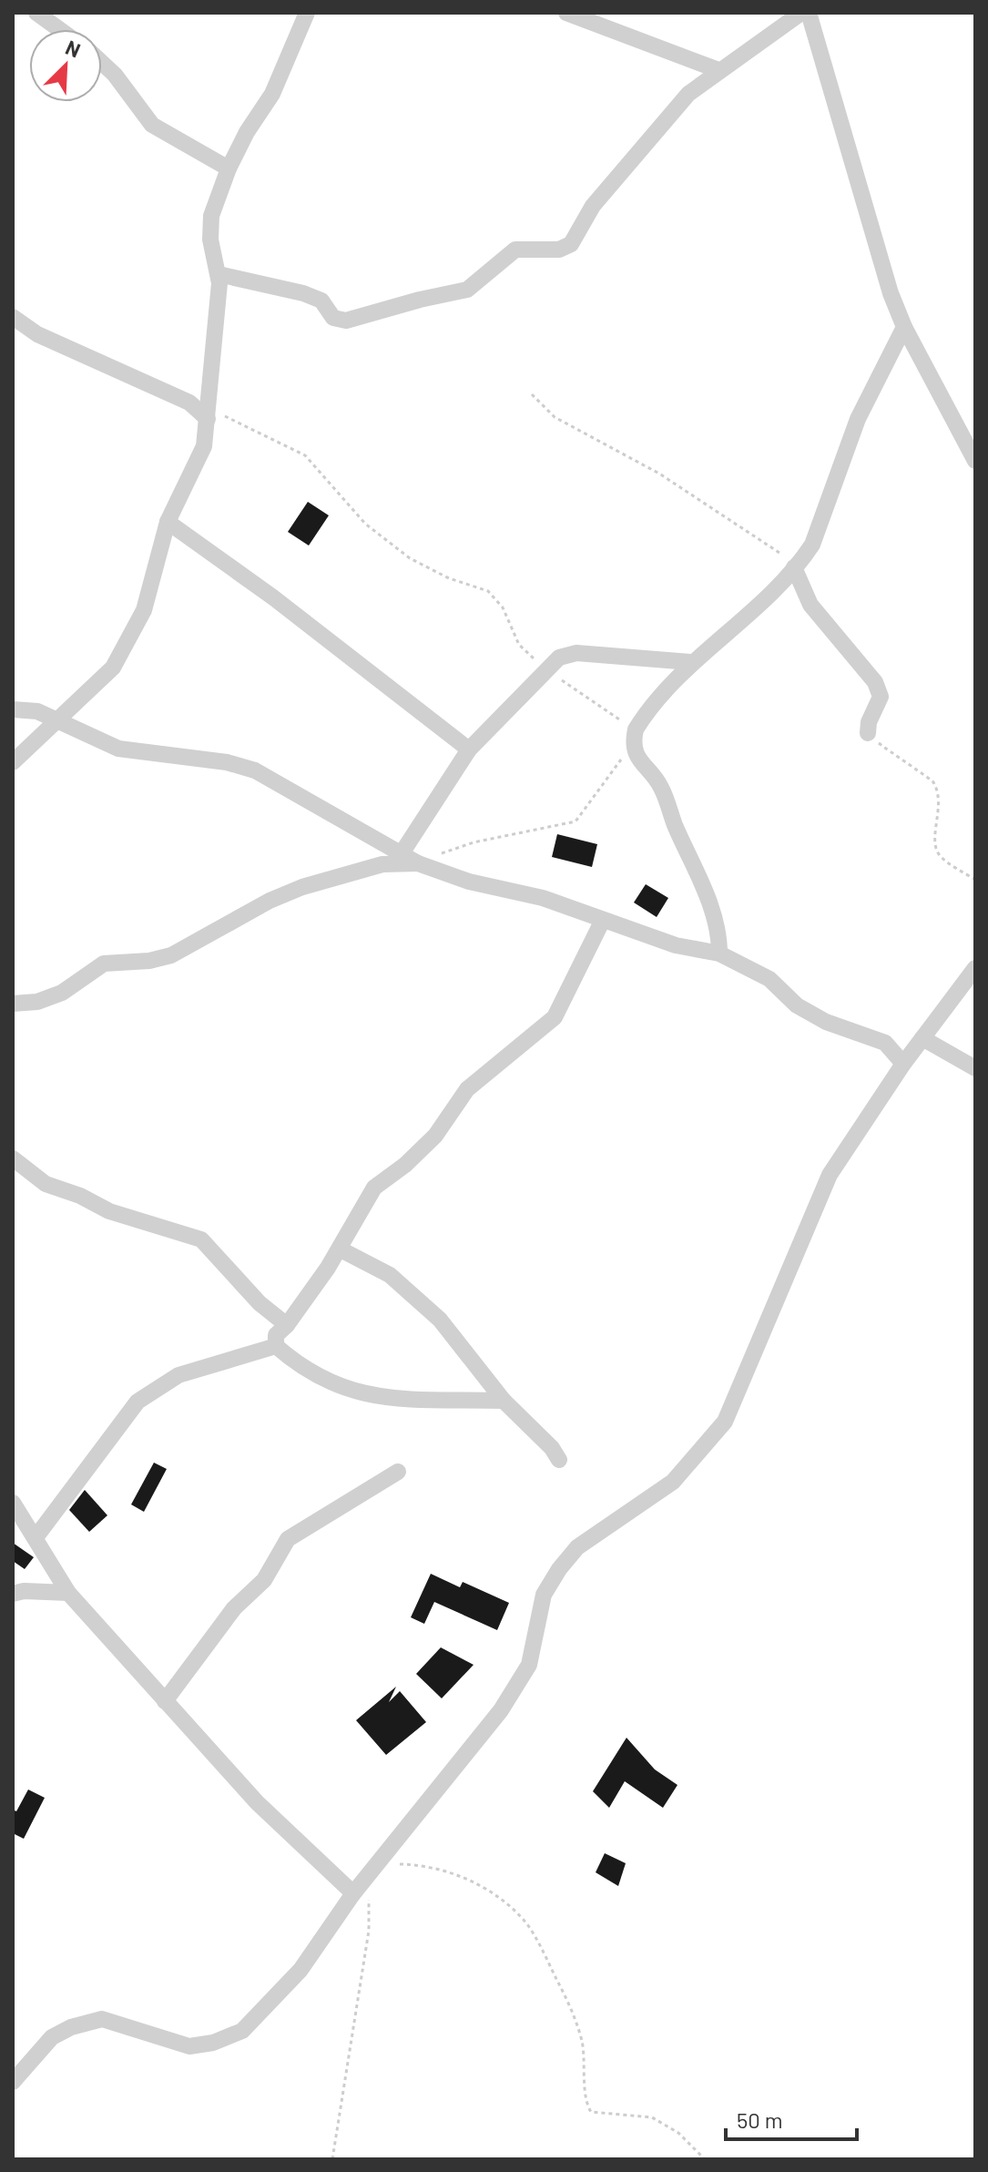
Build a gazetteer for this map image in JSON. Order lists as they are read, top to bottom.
{
  "scale_bar": "50 m",
  "north": "top right"
}
